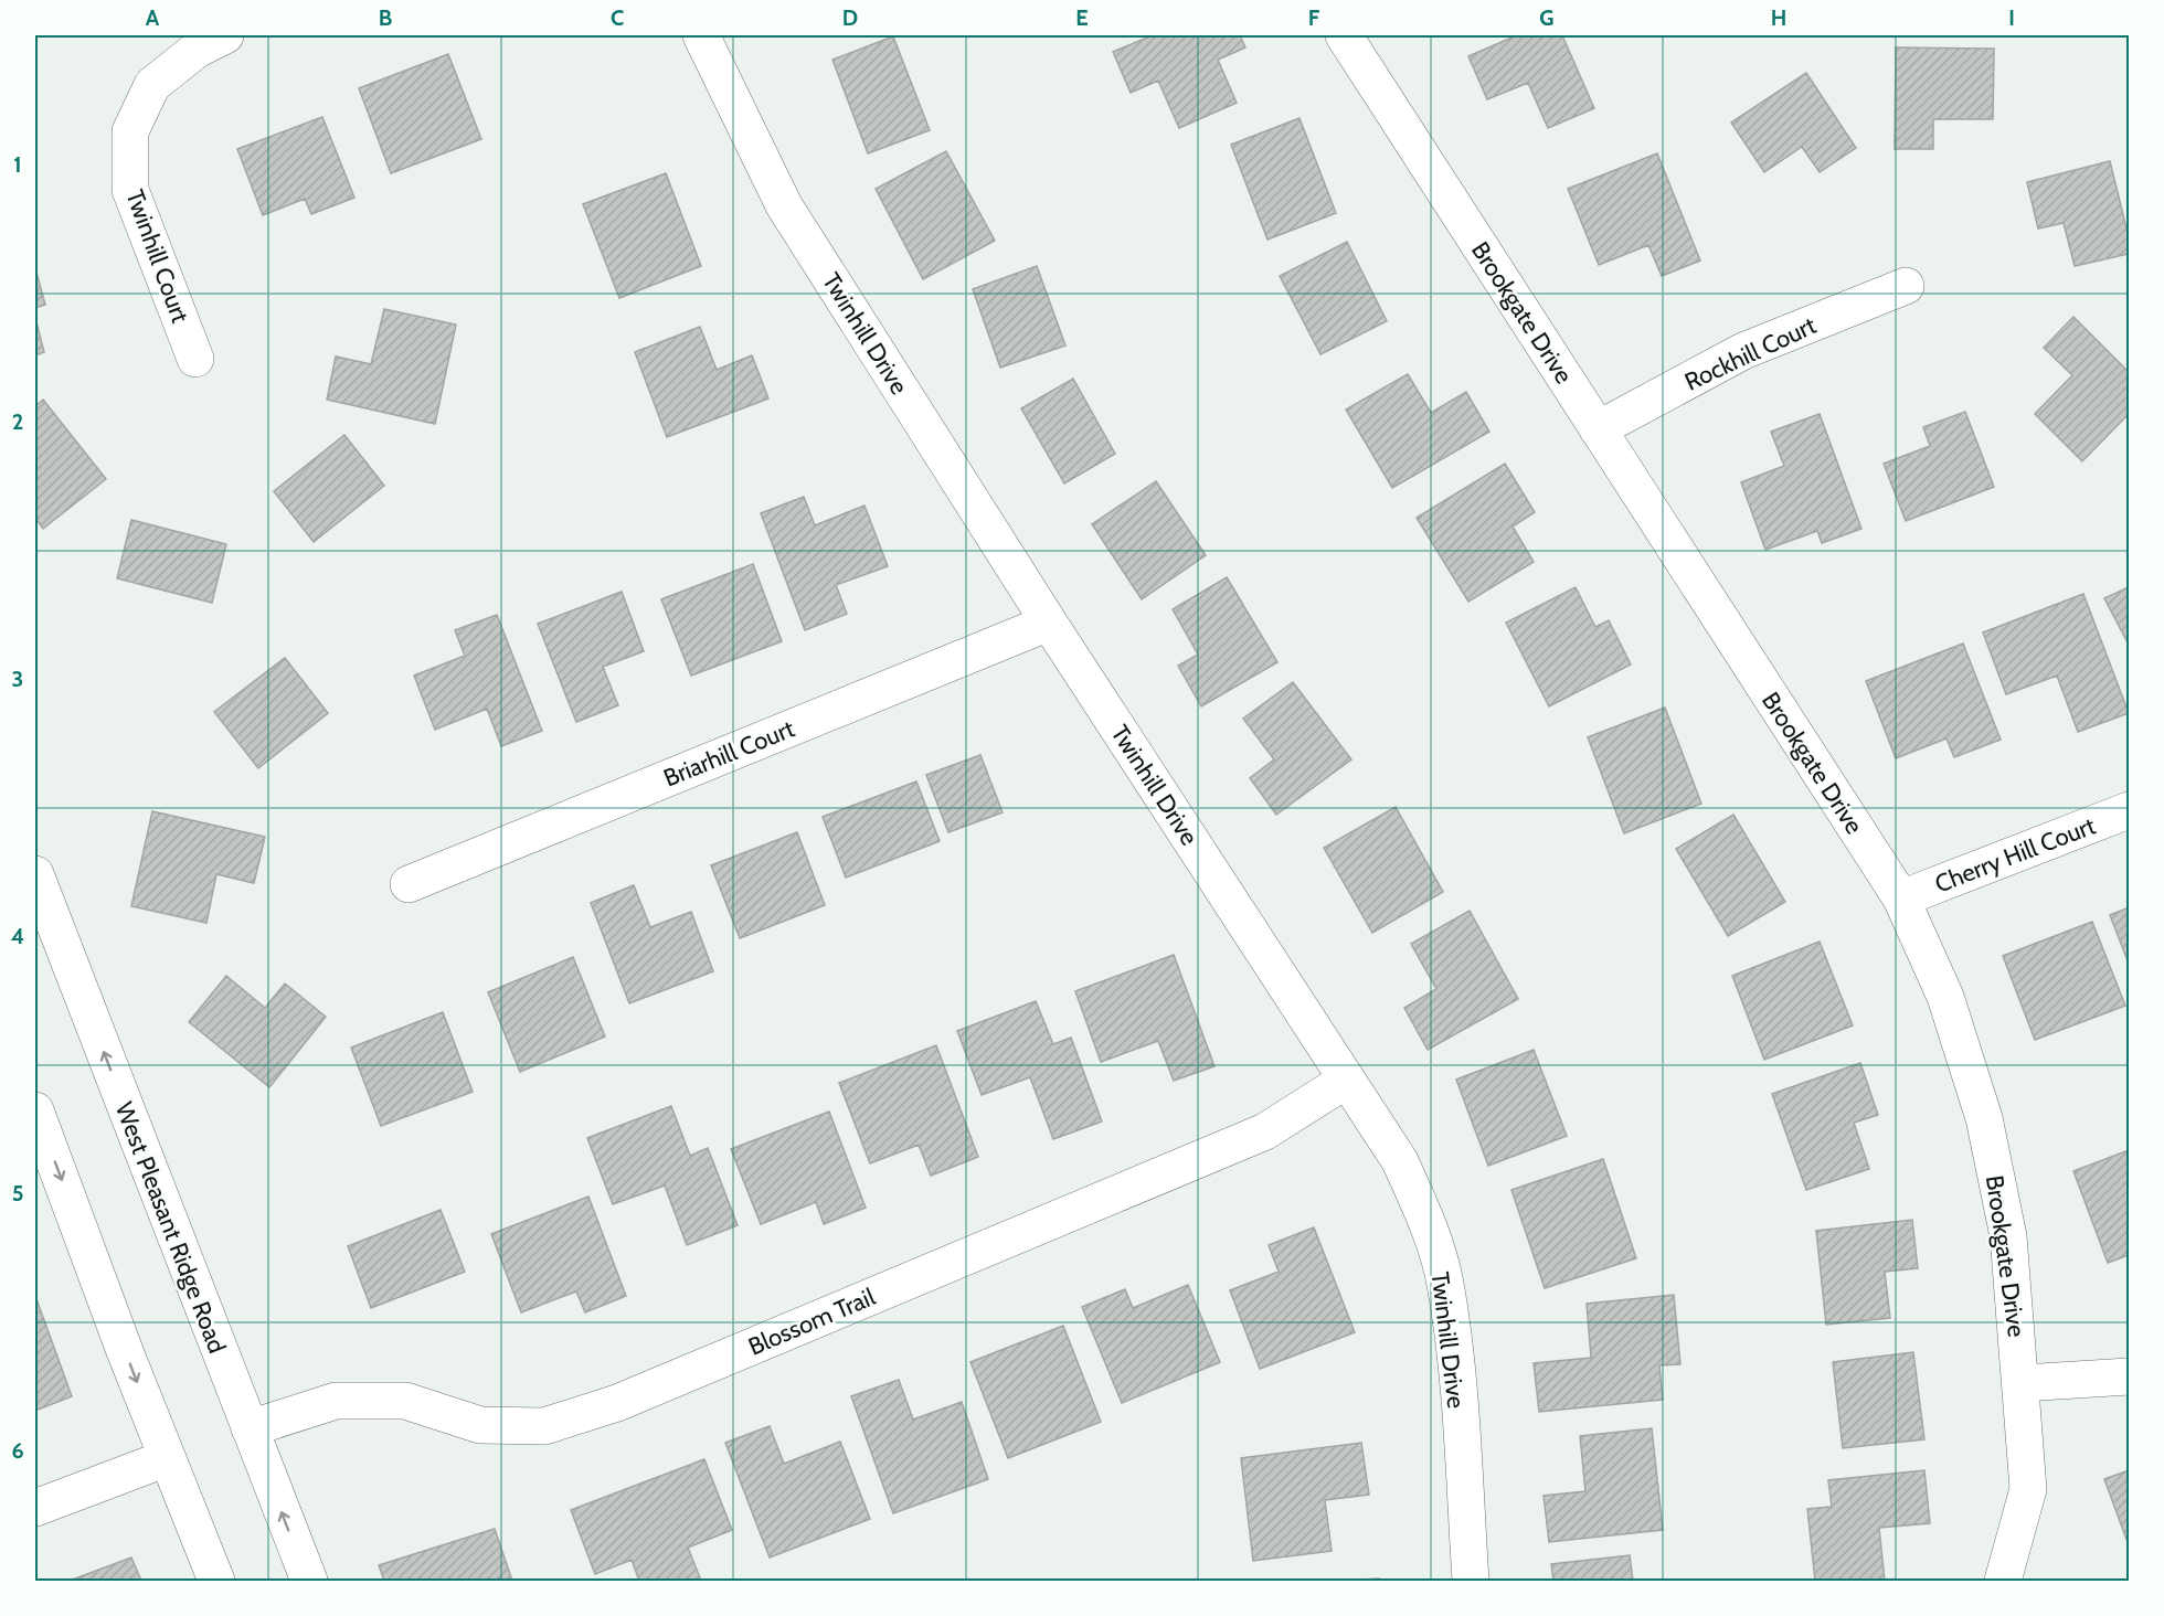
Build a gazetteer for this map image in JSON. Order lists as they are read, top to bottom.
{
  "streets": {
    "street": [
      "Twinhill Court",
      "Brookgate Drive",
      "Twinhill Drive",
      "Rockhill Court",
      "Briarhill Court",
      "Cherry Hill Court",
      "West Pleasant Ridge Road",
      "Blossom Trail"
    ]
  },
  "crossings": [
    ["Brookgate Drive", "Rockhill Court"],
    ["Brookgate Drive", "Cherry Hill Court"],
    ["Twinhill Drive", "Briarhill Court"],
    ["Twinhill Drive", "Blossom Trail"],
    ["West Pleasant Ridge Road", "Blossom Trail"]
  ],
  "grid": {
    "columns": [
      "A",
      "B",
      "C",
      "D",
      "E",
      "F",
      "G",
      "H",
      "I"
    ],
    "rows": [
      "1",
      "2",
      "3",
      "4",
      "5",
      "6"
    ]
  }
}
